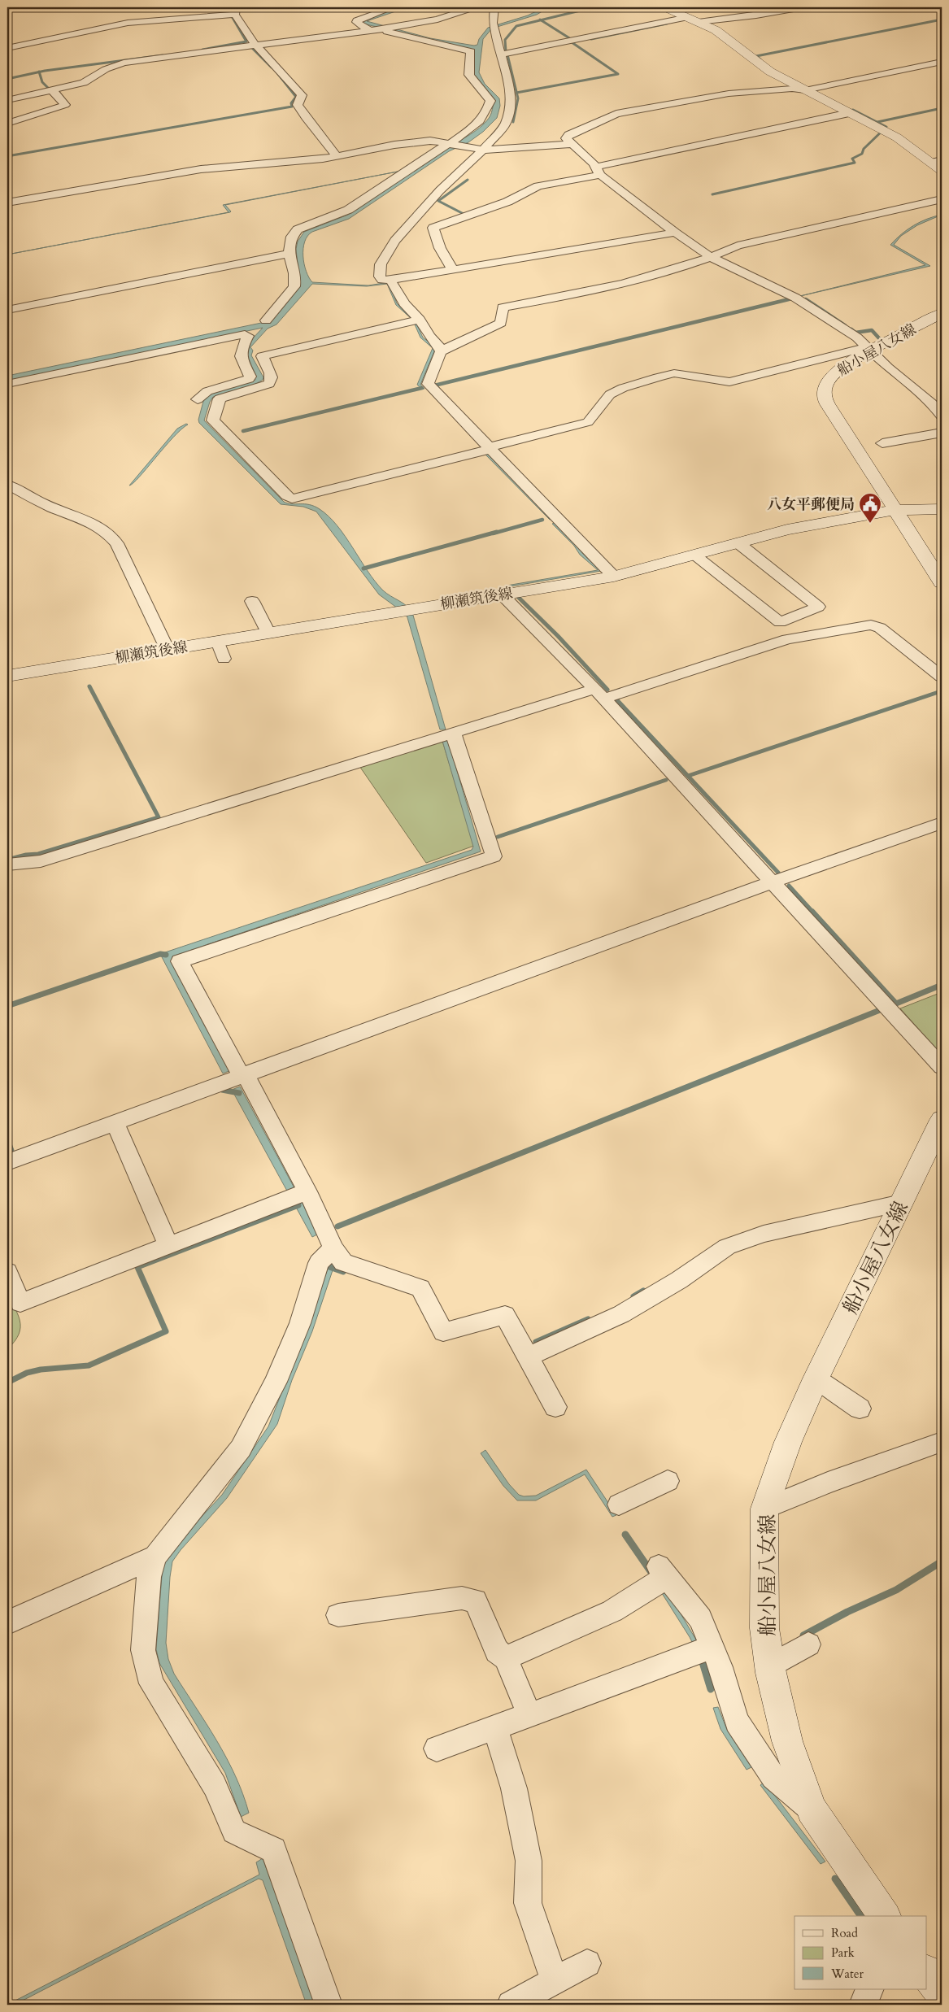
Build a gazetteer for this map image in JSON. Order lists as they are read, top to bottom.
{
  "streets": {
    "main road": ["船小屋八女線", "柳瀬筑後線"]
  },
  "crossings": [
    ["船小屋八女線", "柳瀬筑後線"]
  ],
  "places": {
    "public building": ["八女平郵便局"]
  },
  "legend": ["Road", "Park", "Water"]
}
